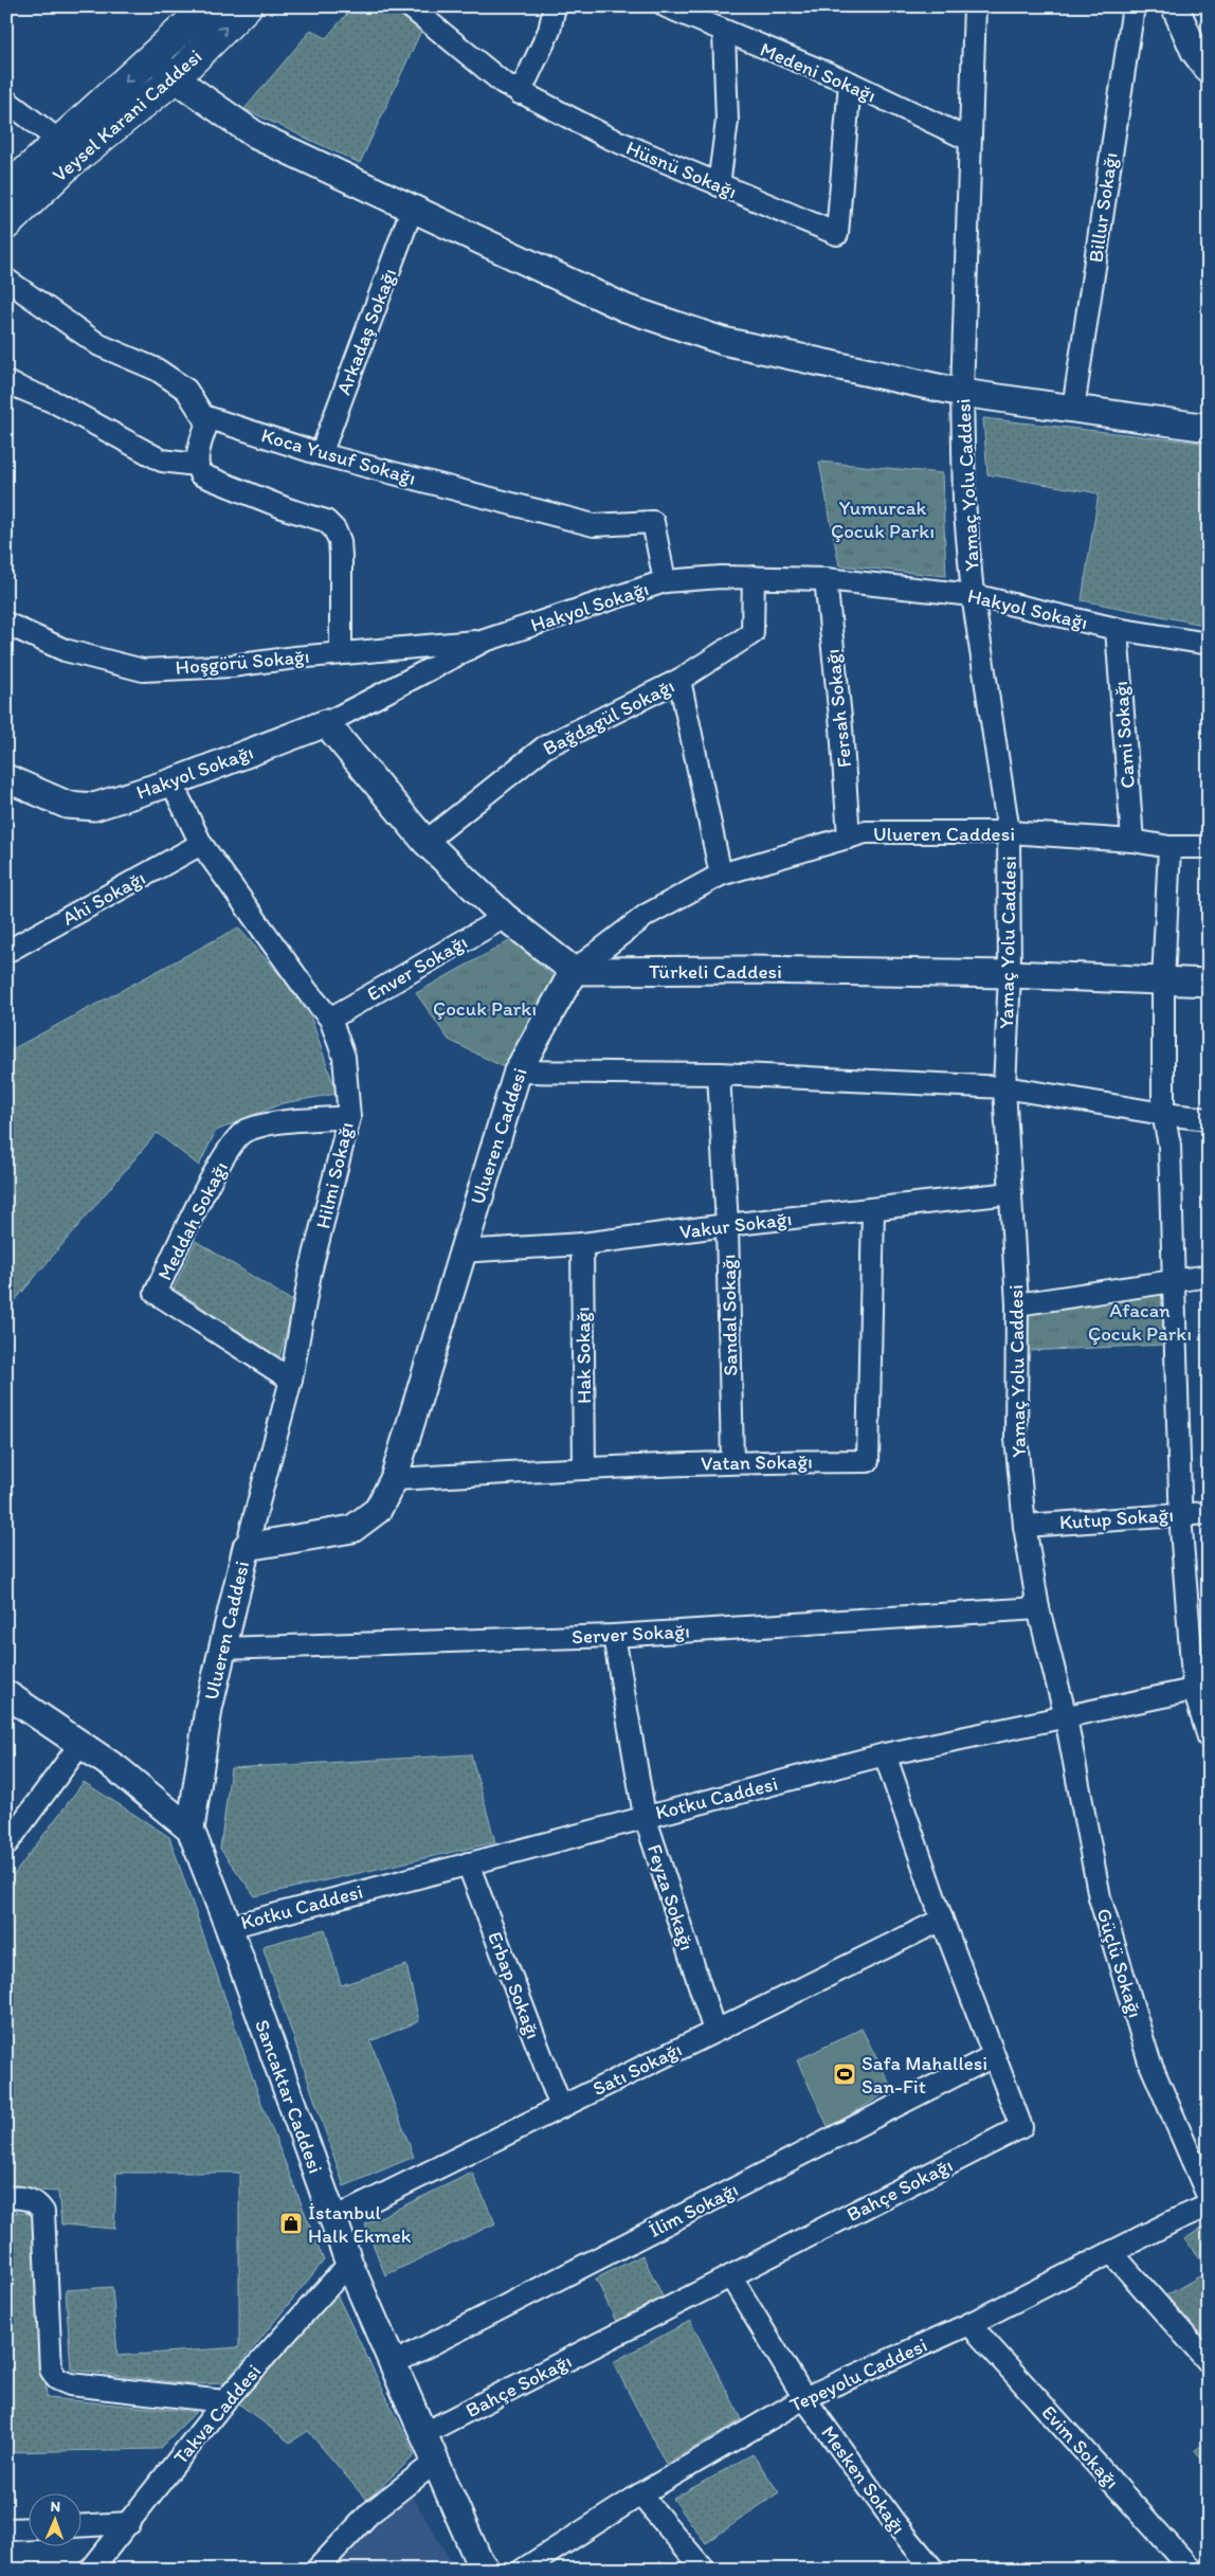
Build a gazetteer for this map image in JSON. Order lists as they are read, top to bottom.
{
  "streets": {
    "main road": ["Veysel Karani Caddesi"],
    "street": [
      "Medeni Sokağı",
      "Hüsnü Sokağı",
      "Billur Sokağı",
      "Arkadaş Sokağı",
      "Koca Yusuf Sokağı",
      "Yamaç Yolu Caddesi",
      "Hakyol Sokağı",
      "Hoşgörü Sokağı",
      "Fersah Sokağı",
      "Bağdagül Sokağı",
      "Cami Sokağı",
      "Ulueren Caddesi",
      "Ahi Sokağı",
      "Enver Sokağı",
      "Türkeli Caddesi",
      "Hilmi Sokağı",
      "Meddah Sokağı",
      "Vakur Sokağı",
      "Sandal Sokağı",
      "Hak Sokağı",
      "Vatan Sokağı",
      "Kutup Sokağı",
      "Server Sokağı",
      "Kotku Caddesi",
      "Feyza Sokağı",
      "Güçlü Sokağı",
      "Erbap Sokağı",
      "Satı Sokağı",
      "Sancaktar Caddesi",
      "Bahçe Sokağı",
      "İlim Sokağı",
      "Tepeyolu Caddesi",
      "Takva Caddesi",
      "Evim Sokağı",
      "Mesken Sokağı"
    ]
  },
  "crossings": [
    ["Medeni Sokağı", "Hüsnü Sokağı"],
    ["Medeni Sokağı", "Yamaç Yolu Caddesi"],
    ["Arkadaş Sokağı", "Koca Yusuf Sokağı"],
    ["Koca Yusuf Sokağı", "Hakyol Sokağı"],
    ["Yamaç Yolu Caddesi", "Hakyol Sokağı"],
    ["Yamaç Yolu Caddesi", "Ulueren Caddesi"],
    ["Yamaç Yolu Caddesi", "Türkeli Caddesi"],
    ["Yamaç Yolu Caddesi", "Vakur Sokağı"],
    ["Yamaç Yolu Caddesi", "Kutup Sokağı"],
    ["Yamaç Yolu Caddesi", "Server Sokağı"],
    ["Yamaç Yolu Caddesi", "Kotku Caddesi"],
    ["Yamaç Yolu Caddesi", "Güçlü Sokağı"],
    ["Hakyol Sokağı", "Hoşgörü Sokağı"],
    ["Hakyol Sokağı", "Fersah Sokağı"],
    ["Hakyol Sokağı", "Bağdagül Sokağı"],
    ["Hakyol Sokağı", "Cami Sokağı"],
    ["Hakyol Sokağı", "Hilmi Sokağı"],
    ["Fersah Sokağı", "Ulueren Caddesi"],
    ["Cami Sokağı", "Ulueren Caddesi"],
    ["Ulueren Caddesi", "Türkeli Caddesi"],
    ["Ulueren Caddesi", "Hilmi Sokağı"],
    ["Ulueren Caddesi", "Vakur Sokağı"],
    ["Ulueren Caddesi", "Vatan Sokağı"],
    ["Ulueren Caddesi", "Server Sokağı"],
    ["Ulueren Caddesi", "Sancaktar Caddesi"],
    ["Ahi Sokağı", "Hilmi Sokağı"],
    ["Enver Sokağı", "Hilmi Sokağı"],
    ["Hilmi Sokağı", "Meddah Sokağı"],
    ["Vakur Sokağı", "Sandal Sokağı"],
    ["Vakur Sokağı", "Hak Sokağı"],
    ["Vakur Sokağı", "Vatan Sokağı"],
    ["Sandal Sokağı", "Vatan Sokağı"],
    ["Hak Sokağı", "Vatan Sokağı"],
    ["Server Sokağı", "Feyza Sokağı"],
    ["Kotku Caddesi", "Feyza Sokağı"],
    ["Kotku Caddesi", "Güçlü Sokağı"],
    ["Kotku Caddesi", "Erbap Sokağı"],
    ["Kotku Caddesi", "Sancaktar Caddesi"],
    ["Kotku Caddesi", "Bahçe Sokağı"],
    ["Feyza Sokağı", "Satı Sokağı"],
    ["Erbap Sokağı", "Satı Sokağı"],
    ["Satı Sokağı", "Sancaktar Caddesi"],
    ["Satı Sokağı", "Bahçe Sokağı"],
    ["Sancaktar Caddesi", "Bahçe Sokağı"],
    ["Sancaktar Caddesi", "İlim Sokağı"],
    ["Sancaktar Caddesi", "Takva Caddesi"],
    ["Bahçe Sokağı", "İlim Sokağı"],
    ["Bahçe Sokağı", "Mesken Sokağı"],
    ["Tepeyolu Caddesi", "Evim Sokağı"],
    ["Tepeyolu Caddesi", "Mesken Sokağı"]
  ],
  "parks": ["Yumurcak Çocuk Parkı", "Çocuk Parkı", "Afacan Çocuk Parkı"],
  "places": {
    "sports": ["Safa Mahallesi San-Fit"],
    "shop": ["İstanbul Halk Ekmek"]
  },
  "north": "top"
}
